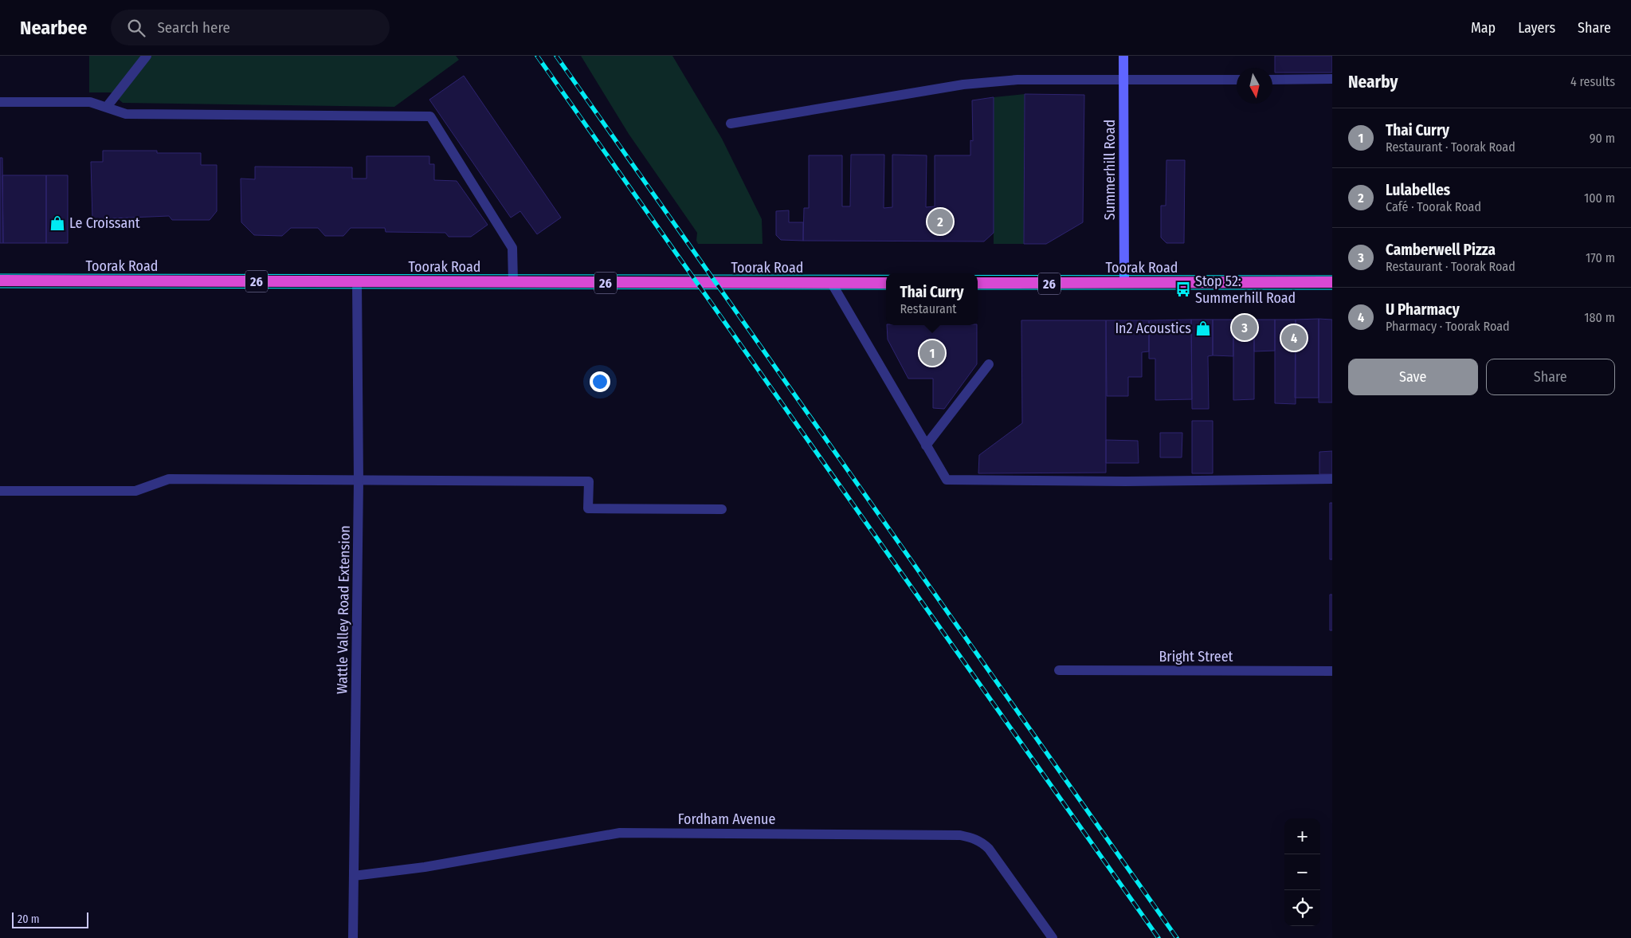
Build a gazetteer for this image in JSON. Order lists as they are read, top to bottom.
{
  "streets": {
    "highway": ["Toorak Road", "26"],
    "main road": ["Summerhill Road"],
    "street": ["Wattle Valley Road Extension", "Bright Street", "Fordham Avenue"]
  },
  "crossings": [
    ["Summerhill Road", "Toorak Road"],
    ["Toorak Road", "Wattle Valley Road Extension"],
    ["Wattle Valley Road Extension", "Fordham Avenue"]
  ],
  "places": {
    "shop": ["Le Croissant", "In2 Acoustics"],
    "bus stop": ["Stop 52: Summerhill Road"]
  },
  "scale_bar": "20 m",
  "north": "bottom",
  "page": {
    "header": "Nearbee",
    "search": "Search here",
    "nav": ["Map", "Layers", "Share"],
    "heading": ["Nearby", "4 results"],
    "list": [
      {
        "mark": "1",
        "name": "Thai Curry",
        "note": "Restaurant · Toorak Road",
        "value": "90 m"
      },
      {
        "mark": "2",
        "name": "Lulabelles",
        "note": "Café · Toorak Road",
        "value": "100 m"
      },
      {
        "mark": "3",
        "name": "Camberwell Pizza",
        "note": "Restaurant · Toorak Road",
        "value": "170 m"
      },
      {
        "mark": "4",
        "name": "U Pharmacy",
        "note": "Pharmacy · Toorak Road",
        "value": "180 m"
      }
    ],
    "pins": [
      "2",
      "3",
      "4",
      "1"
    ],
    "popup": ["Thai Curry", "Restaurant"],
    "buttons": ["Save", "Share"],
    "map_buttons": ["+", "−"],
    "scale": "20 m"
  }
}
